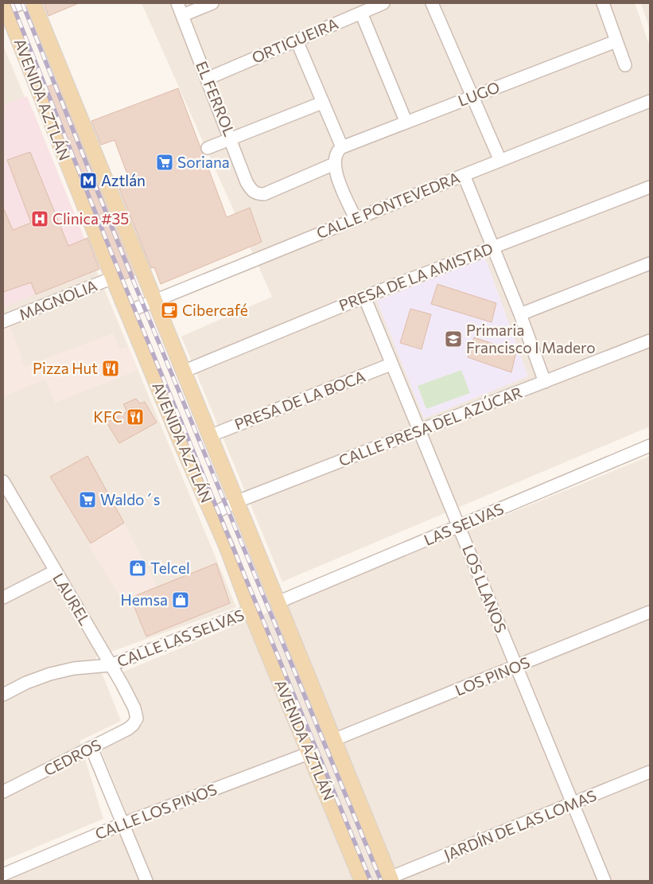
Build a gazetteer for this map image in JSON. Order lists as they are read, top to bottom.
{
  "streets": {
    "main road": ["AVENIDA AZTLÁN"],
    "street": [
      "ORTIGUEIRA",
      "LUGO",
      "EL FERROL",
      "CALLE PONTEVEDRA",
      "PRESA DE LA AMISTAD",
      "MAGNOLIA",
      "PRESA DE LA BOCA",
      "CALLE PRESA DEL AZÚCAR",
      "LAS SELVAS",
      "LOS LLANOS",
      "LAUREL",
      "CALLE LAS SELVAS",
      "LOS PINOS",
      "CEDROS",
      "CALLE LOS PINOS",
      "JARDÍN DE LAS LOMAS"
    ]
  },
  "crossings": [
    ["ORTIGUEIRA", "EL FERROL"],
    ["AVENIDA AZTLÁN", "CALLE PONTEVEDRA"],
    ["AVENIDA AZTLÁN", "PRESA DE LA AMISTAD"],
    ["AVENIDA AZTLÁN", "MAGNOLIA"],
    ["AVENIDA AZTLÁN", "PRESA DE LA BOCA"],
    ["AVENIDA AZTLÁN", "CALLE PRESA DEL AZÚCAR"],
    ["AVENIDA AZTLÁN", "LAS SELVAS"],
    ["AVENIDA AZTLÁN", "CALLE LAS SELVAS"],
    ["AVENIDA AZTLÁN", "LOS PINOS"],
    ["AVENIDA AZTLÁN", "CALLE LOS PINOS"],
    ["AVENIDA AZTLÁN", "JARDÍN DE LAS LOMAS"],
    ["PRESA DE LA AMISTAD", "LOS LLANOS"],
    ["PRESA DE LA BOCA", "LOS LLANOS"],
    ["CALLE PRESA DEL AZÚCAR", "LOS LLANOS"],
    ["LAS SELVAS", "LOS LLANOS"],
    ["LOS LLANOS", "LOS PINOS"],
    ["LOS LLANOS", "JARDÍN DE LAS LOMAS"],
    ["LAUREL", "CALLE LAS SELVAS"],
    ["LAUREL", "CEDROS"]
  ],
  "places": {
    "supermarket": ["Soriana", "Waldo´s"],
    "metro station": ["Aztlán"],
    "hospital": ["Clinica #35"],
    "cafe": ["Cibercafé"],
    "school or university": ["Primaria Francisco I Madero"],
    "restaurant": ["Pizza Hut", "KFC"],
    "shop": ["Telcel", "Hemsa"]
  }
}
